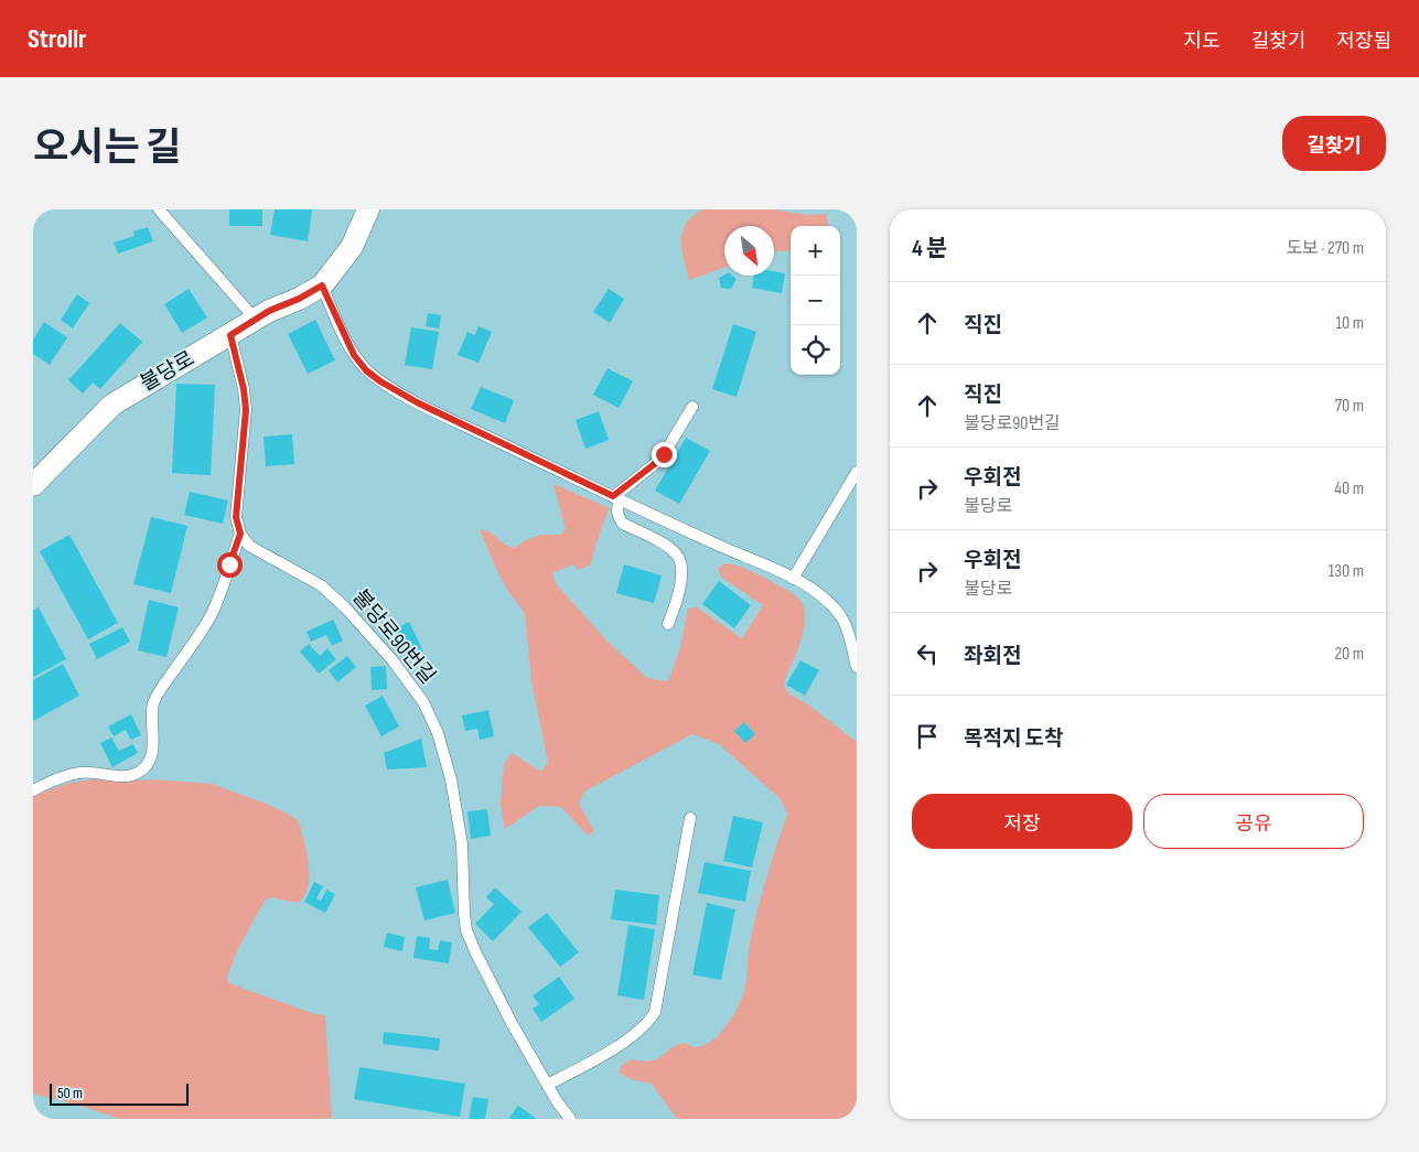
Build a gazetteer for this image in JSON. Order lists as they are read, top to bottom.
{
  "streets": {
    "street": ["불당로"],
    "lane": ["불당로90번길"]
  },
  "scale_bar": "50 m",
  "north": "bottom right",
  "page": {
    "header": "Strollr",
    "nav": ["지도", "길찾기", "저장됨"],
    "title": "오시는 길",
    "buttons": [
      "길찾기",
      ["저장", "공유"]
    ],
    "heading": ["4 분", "도보 · 270 m"],
    "map_buttons": ["+", "−"],
    "list": [
      ["직진", "10 m"],
      ["직진", "불당로90번길", "70 m"],
      ["우회전", "불당로", "40 m"],
      ["우회전", "불당로", "130 m"],
      ["좌회전", "20 m"],
      "목적지 도착"
    ],
    "scale": "50 m"
  }
}
